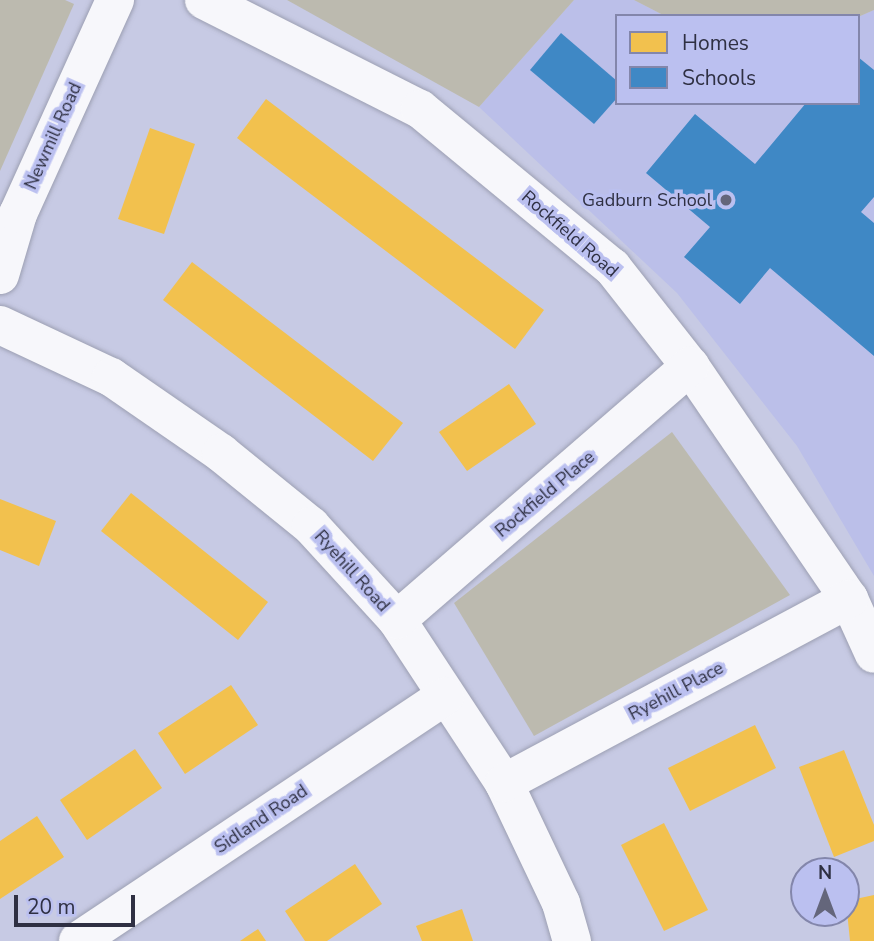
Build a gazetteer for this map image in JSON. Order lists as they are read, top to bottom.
{
  "streets": {
    "street": [
      "Newmill Road",
      "Rockfield Road",
      "Rockfield Place",
      "Ryehill Road",
      "Ryehill Place",
      "Sidland Road"
    ]
  },
  "crossings": [
    ["Rockfield Road", "Rockfield Place"],
    ["Rockfield Road", "Ryehill Place"],
    ["Rockfield Place", "Ryehill Road"],
    ["Ryehill Road", "Ryehill Place"],
    ["Ryehill Road", "Sidland Road"]
  ],
  "places": ["Gadburn School"],
  "legend": ["Homes", "Schools"],
  "scale_bar": "20 m",
  "north": "top"
}
